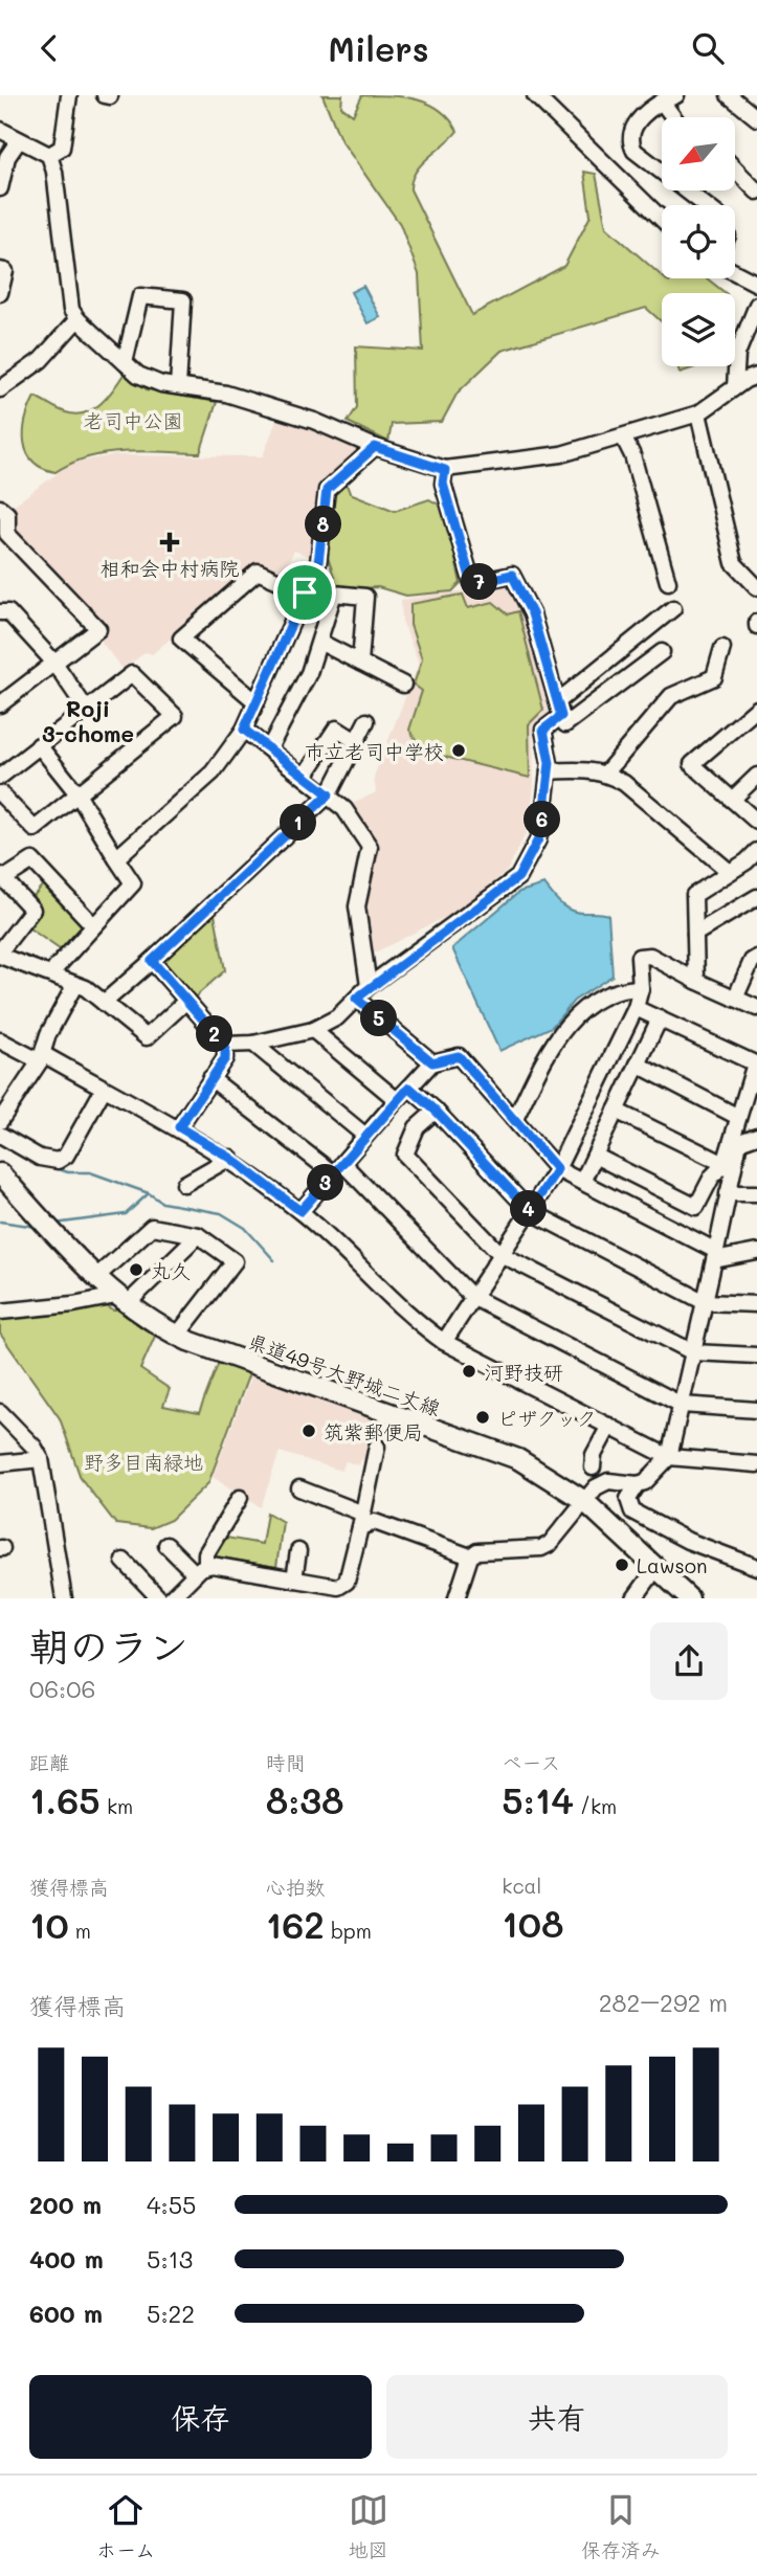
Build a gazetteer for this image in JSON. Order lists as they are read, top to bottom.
{
  "streets": {
    "main road": ["県道49号大野城二丈線"]
  },
  "districts": ["Roji 3-chome"],
  "parks": ["老司中公園", "野多目南緑地"],
  "places": {
    "health": ["相和会中村病院"],
    "other": [
      "市立老司中学校",
      "丸久",
      "河野技研",
      "ピザクック",
      "筑紫郵便局",
      "Lawson"
    ]
  },
  "north": "bottom left",
  "page": {
    "header": "Milers",
    "pins": [
      "8",
      "7",
      "6",
      "1",
      "5",
      "2",
      "3",
      "4"
    ],
    "heading": ["朝のラン", "06:06"],
    "stats": [
      ["距離", "1.65 km"],
      ["時間", "8:38"],
      ["ペース", "5:14 /km"],
      ["獲得標高", "10 m"],
      ["心拍数", "162 bpm"],
      ["kcal", "108"]
    ],
    "chart": ["獲得標高", "282–292 m"],
    "list": [
      {
        "name": "200 m",
        "note": "4:55"
      },
      {
        "name": "400 m",
        "note": "5:13"
      },
      {
        "name": "600 m",
        "note": "5:22"
      }
    ],
    "buttons": ["保存", "共有"],
    "tabs": ["ホーム", "地図", "保存済み"]
  }
}
